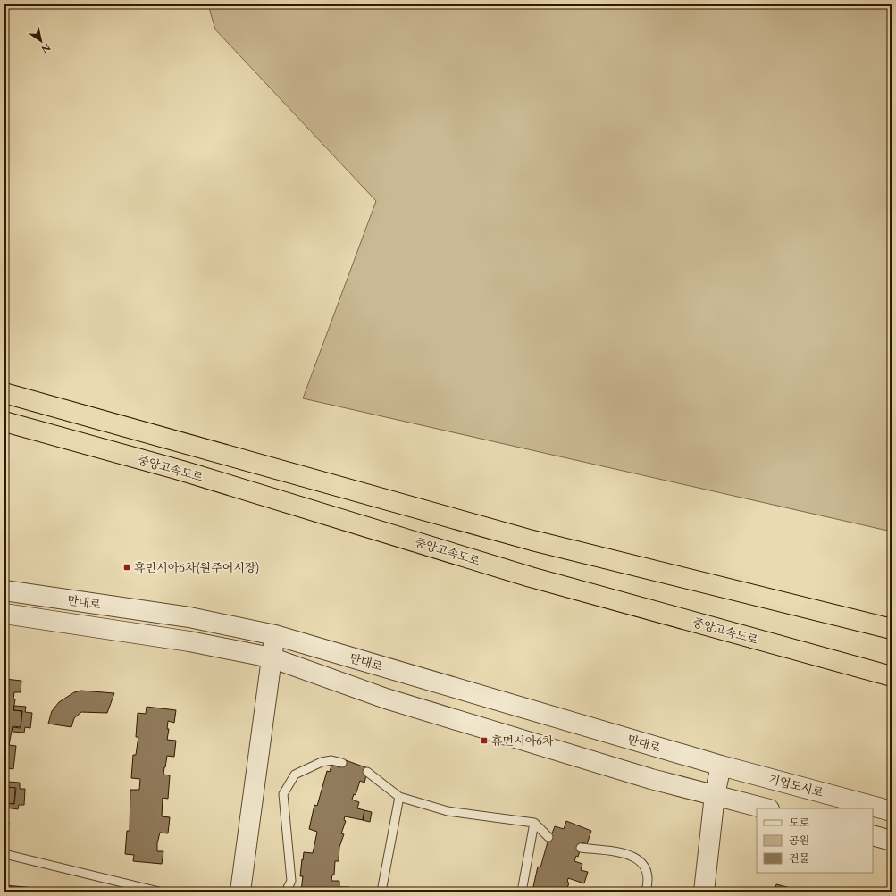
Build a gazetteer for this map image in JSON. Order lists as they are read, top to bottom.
{
  "streets": {
    "highway": ["중앙고속도로"],
    "street": ["만대로", "기업도시로"]
  },
  "crossings": [
    ["만대로", "기업도시로"]
  ],
  "places": {
    "transit": ["휴먼시아6차(원주어시장)", "휴먼시아6차"]
  },
  "legend": ["도로", "공원", "건물"],
  "north": "bottom right"
}
